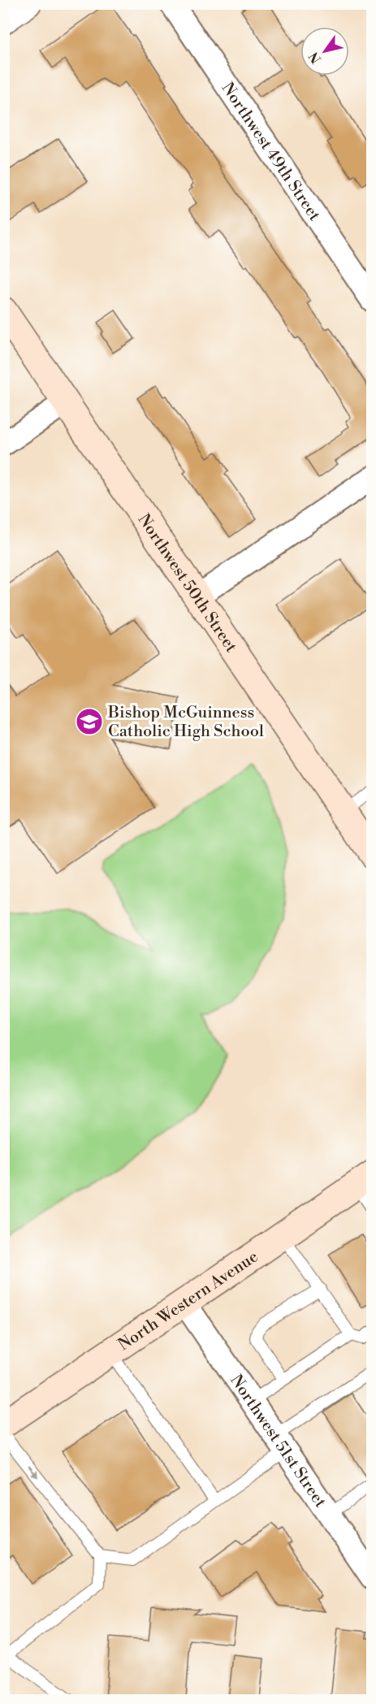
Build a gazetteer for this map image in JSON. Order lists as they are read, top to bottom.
{
  "streets": {
    "main road": ["Northwest 50th Street", "North Western Avenue"],
    "street": ["Northwest 49th Street", "Northwest 51st Street"]
  },
  "crossings": [
    ["North Western Avenue", "Northwest 51st Street"]
  ],
  "places": {
    "school or university": ["Bishop McGuinness Catholic High School"]
  },
  "north": "bottom left"
}
